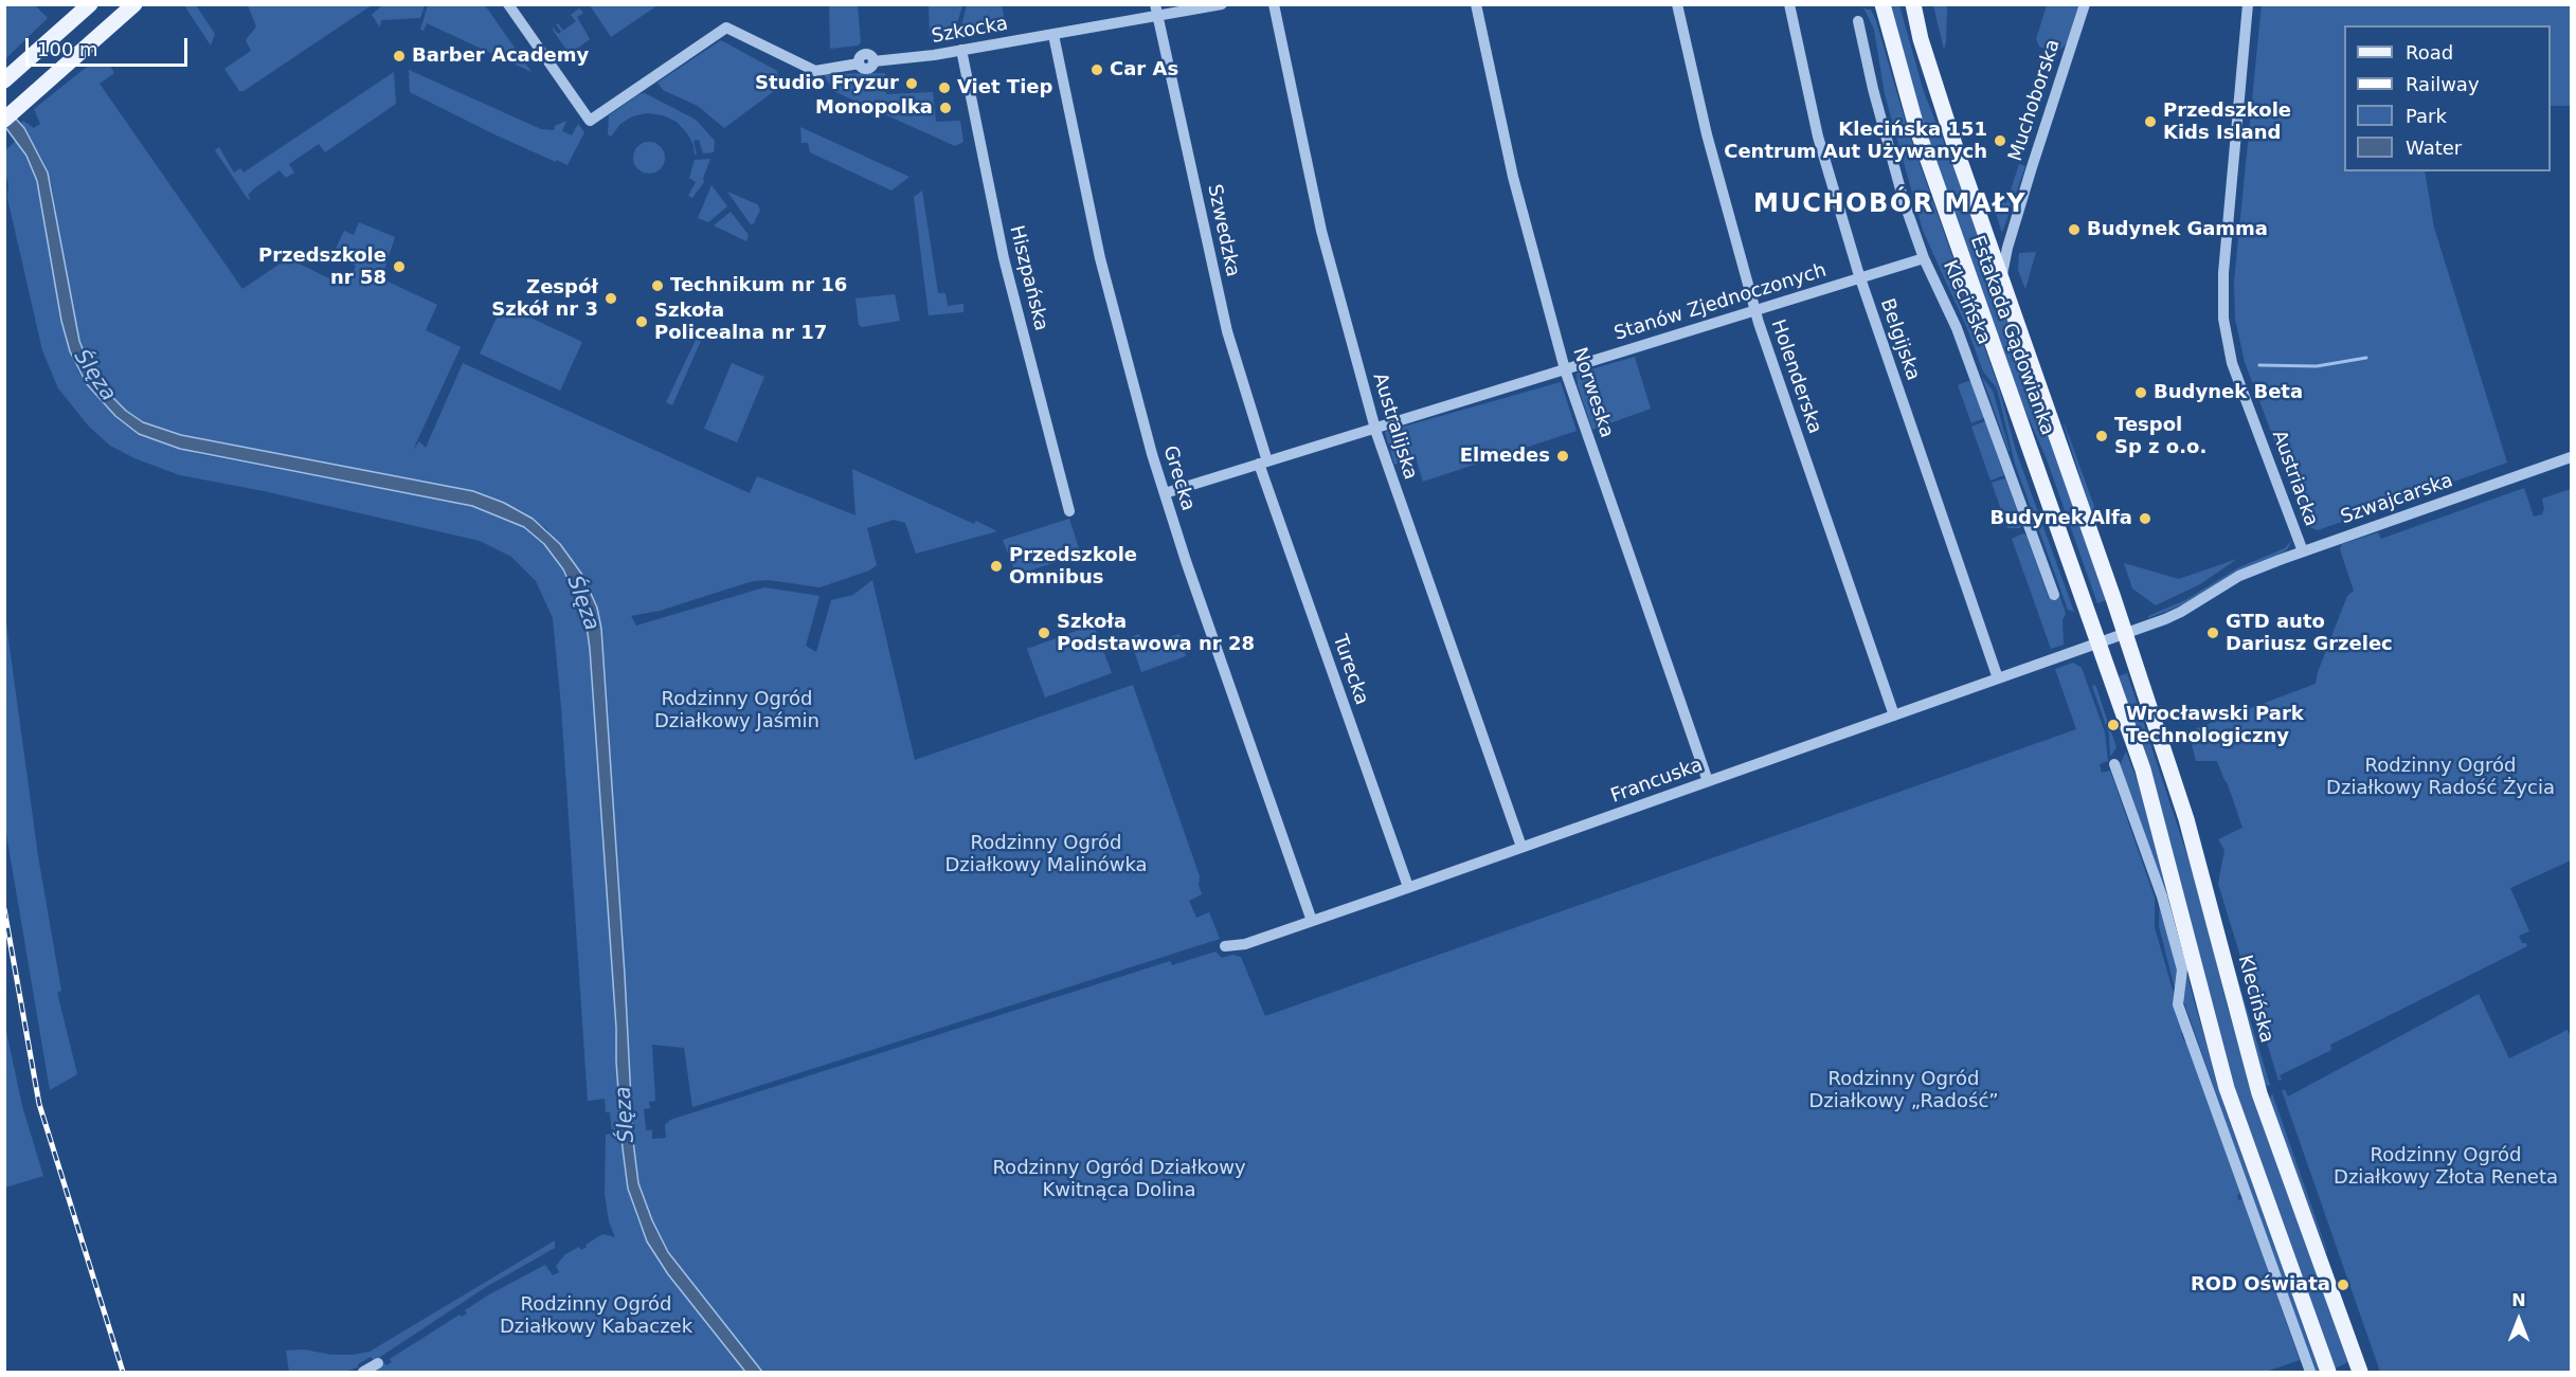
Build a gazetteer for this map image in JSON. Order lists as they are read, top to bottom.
{
  "streets": {
    "main road": ["Klecińska", "Estakada Gądowianka"],
    "street": [
      "Szkocka",
      "Muchoborska",
      "Szwedzka",
      "Hiszpańska",
      "Stanów Zjednoczonych",
      "Belgijska",
      "Holenderska",
      "Norweska",
      "Australijska",
      "Grecka",
      "Austriacka",
      "Szwajcarska",
      "Turecka",
      "Francuska"
    ]
  },
  "crossings": [
    ["Szkocka", "Szwedzka"],
    ["Szkocka", "Hiszpańska"],
    ["Szkocka", "Grecka"],
    ["Muchoborska", "Estakada Gądowianka"],
    ["Szwedzka", "Stanów Zjednoczonych"],
    ["Szwedzka", "Turecka"],
    ["Stanów Zjednoczonych", "Klecińska"],
    ["Stanów Zjednoczonych", "Belgijska"],
    ["Stanów Zjednoczonych", "Holenderska"],
    ["Stanów Zjednoczonych", "Norweska"],
    ["Stanów Zjednoczonych", "Australijska"],
    ["Stanów Zjednoczonych", "Grecka"],
    ["Stanów Zjednoczonych", "Turecka"],
    ["Klecińska", "Estakada Gądowianka"],
    ["Klecińska", "Szwajcarska"],
    ["Estakada Gądowianka", "Szwajcarska"],
    ["Estakada Gądowianka", "Francuska"],
    ["Belgijska", "Francuska"],
    ["Holenderska", "Francuska"],
    ["Norweska", "Francuska"],
    ["Australijska", "Francuska"],
    ["Grecka", "Francuska"],
    ["Austriacka", "Szwajcarska"],
    ["Szwajcarska", "Francuska"],
    ["Turecka", "Francuska"]
  ],
  "districts": ["MUCHOBÓR MAŁY"],
  "water": ["Ślęza"],
  "parks": [
    "Rodzinny Ogród Działkowy Jaśmin",
    "Rodzinny Ogród Działkowy Radość Życia",
    "Rodzinny Ogród Działkowy Malinówka",
    "Rodzinny Ogród Działkowy „Radość”",
    "Rodzinny Ogród Działkowy Złota Reneta",
    "Rodzinny Ogród Działkowy Kwitnąca Dolina",
    "Rodzinny Ogród Działkowy Kabaczek"
  ],
  "places": [
    "Barber Academy",
    "Car As",
    "Studio Fryzur",
    "Viet Tiep",
    "Monopolka",
    "Przedszkole Kids Island",
    "Klecińska 151 Centrum Aut Używanych",
    "Budynek Gamma",
    "Przedszkole nr 58",
    "Technikum nr 16",
    "Zespół Szkół nr 3",
    "Szkoła Policealna nr 17",
    "Budynek Beta",
    "Tespol Sp z o.o.",
    "Elmedes",
    "Budynek Alfa",
    "Przedszkole Omnibus",
    "Szkoła Podstawowa nr 28",
    "GTD auto Dariusz Grzelec",
    "Wrocławski Park Technologiczny",
    "ROD Oświata"
  ],
  "legend": [
    "Road",
    "Railway",
    "Park",
    "Water"
  ],
  "scale_bar": "100 m",
  "north": "top"
}
